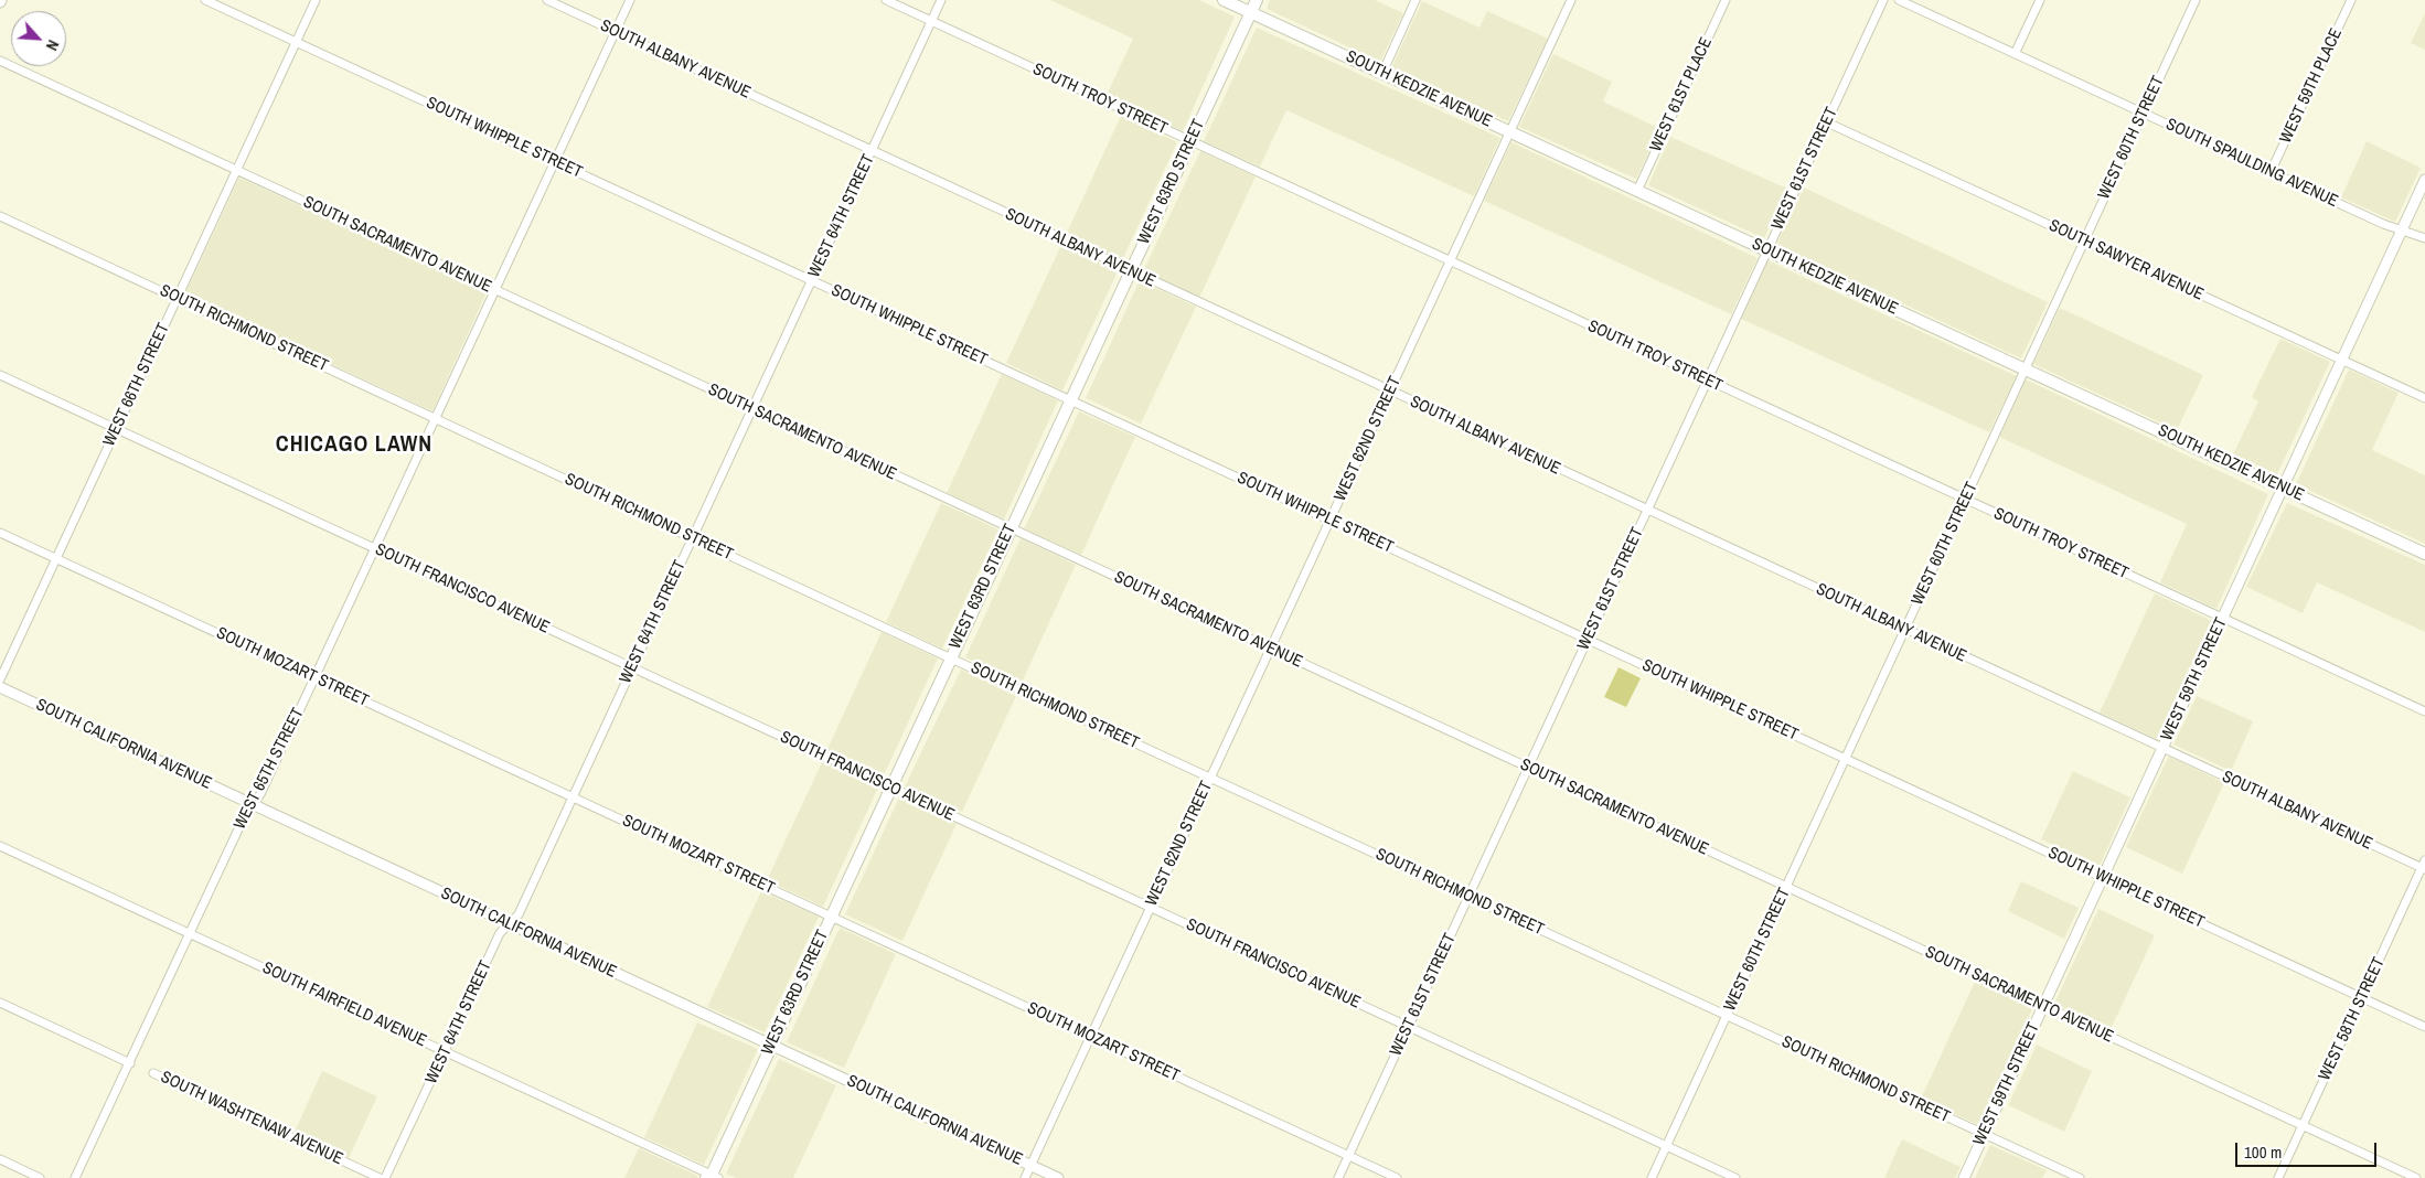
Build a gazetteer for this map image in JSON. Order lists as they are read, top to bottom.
{
  "streets": {
    "main road": ["SOUTH KEDZIE AVENUE", "WEST 63RD STREET"],
    "street": [
      "SOUTH ALBANY AVENUE",
      "WEST 59TH PLACE",
      "WEST 61ST PLACE",
      "SOUTH TROY STREET",
      "SOUTH WHIPPLE STREET",
      "WEST 60TH STREET",
      "SOUTH SPAULDING AVENUE",
      "WEST 61ST STREET",
      "WEST 64TH STREET",
      "SOUTH SACRAMENTO AVENUE",
      "SOUTH SAWYER AVENUE",
      "SOUTH RICHMOND STREET",
      "WEST 66TH STREET",
      "WEST 62ND STREET",
      "SOUTH FRANCISCO AVENUE",
      "SOUTH MOZART STREET",
      "WEST 59TH STREET",
      "SOUTH CALIFORNIA AVENUE",
      "WEST 65TH STREET",
      "SOUTH FAIRFIELD AVENUE",
      "WEST 58TH STREET",
      "SOUTH WASHTENAW AVENUE"
    ]
  },
  "crossings": [
    ["SOUTH ALBANY AVENUE", "WEST 60TH STREET"],
    ["SOUTH ALBANY AVENUE", "WEST 61ST STREET"],
    ["SOUTH ALBANY AVENUE", "WEST 63RD STREET"],
    ["SOUTH ALBANY AVENUE", "WEST 64TH STREET"],
    ["SOUTH ALBANY AVENUE", "WEST 62ND STREET"],
    ["SOUTH ALBANY AVENUE", "WEST 59TH STREET"],
    ["SOUTH ALBANY AVENUE", "WEST 65TH STREET"],
    ["SOUTH ALBANY AVENUE", "WEST 58TH STREET"],
    ["WEST 59TH PLACE", "SOUTH SPAULDING AVENUE"],
    ["SOUTH KEDZIE AVENUE", "WEST 61ST PLACE"],
    ["SOUTH KEDZIE AVENUE", "WEST 60TH STREET"],
    ["SOUTH KEDZIE AVENUE", "WEST 61ST STREET"],
    ["SOUTH KEDZIE AVENUE", "WEST 63RD STREET"],
    ["SOUTH KEDZIE AVENUE", "WEST 62ND STREET"],
    ["SOUTH KEDZIE AVENUE", "WEST 59TH STREET"],
    ["SOUTH TROY STREET", "WEST 60TH STREET"],
    ["SOUTH TROY STREET", "WEST 61ST STREET"],
    ["SOUTH TROY STREET", "WEST 63RD STREET"],
    ["SOUTH TROY STREET", "WEST 64TH STREET"],
    ["SOUTH TROY STREET", "WEST 62ND STREET"],
    ["SOUTH TROY STREET", "WEST 59TH STREET"],
    ["SOUTH WHIPPLE STREET", "WEST 60TH STREET"],
    ["SOUTH WHIPPLE STREET", "WEST 61ST STREET"],
    ["SOUTH WHIPPLE STREET", "WEST 63RD STREET"],
    ["SOUTH WHIPPLE STREET", "WEST 64TH STREET"],
    ["SOUTH WHIPPLE STREET", "WEST 66TH STREET"],
    ["SOUTH WHIPPLE STREET", "WEST 62ND STREET"],
    ["SOUTH WHIPPLE STREET", "WEST 59TH STREET"],
    ["SOUTH WHIPPLE STREET", "WEST 65TH STREET"],
    ["SOUTH WHIPPLE STREET", "WEST 58TH STREET"],
    ["WEST 60TH STREET", "SOUTH SPAULDING AVENUE"],
    ["WEST 60TH STREET", "SOUTH SACRAMENTO AVENUE"],
    ["WEST 60TH STREET", "SOUTH SAWYER AVENUE"],
    ["WEST 60TH STREET", "SOUTH RICHMOND STREET"],
    ["WEST 60TH STREET", "SOUTH FRANCISCO AVENUE"],
    ["SOUTH SPAULDING AVENUE", "WEST 59TH STREET"],
    ["WEST 61ST STREET", "SOUTH SACRAMENTO AVENUE"],
    ["WEST 61ST STREET", "SOUTH SAWYER AVENUE"],
    ["WEST 61ST STREET", "SOUTH RICHMOND STREET"],
    ["WEST 61ST STREET", "SOUTH FRANCISCO AVENUE"],
    ["WEST 61ST STREET", "SOUTH MOZART STREET"],
    ["WEST 63RD STREET", "SOUTH SACRAMENTO AVENUE"],
    ["WEST 63RD STREET", "SOUTH RICHMOND STREET"],
    ["WEST 63RD STREET", "SOUTH FRANCISCO AVENUE"],
    ["WEST 63RD STREET", "SOUTH MOZART STREET"],
    ["WEST 63RD STREET", "SOUTH CALIFORNIA AVENUE"],
    ["WEST 63RD STREET", "SOUTH FAIRFIELD AVENUE"],
    ["WEST 64TH STREET", "SOUTH SACRAMENTO AVENUE"],
    ["WEST 64TH STREET", "SOUTH RICHMOND STREET"],
    ["WEST 64TH STREET", "SOUTH FRANCISCO AVENUE"],
    ["WEST 64TH STREET", "SOUTH MOZART STREET"],
    ["WEST 64TH STREET", "SOUTH CALIFORNIA AVENUE"],
    ["WEST 64TH STREET", "SOUTH FAIRFIELD AVENUE"],
    ["SOUTH SACRAMENTO AVENUE", "WEST 66TH STREET"],
    ["SOUTH SACRAMENTO AVENUE", "WEST 62ND STREET"],
    ["SOUTH SACRAMENTO AVENUE", "WEST 59TH STREET"],
    ["SOUTH SACRAMENTO AVENUE", "WEST 65TH STREET"],
    ["SOUTH SACRAMENTO AVENUE", "WEST 58TH STREET"],
    ["SOUTH SAWYER AVENUE", "WEST 59TH STREET"],
    ["SOUTH RICHMOND STREET", "WEST 66TH STREET"],
    ["SOUTH RICHMOND STREET", "WEST 62ND STREET"],
    ["SOUTH RICHMOND STREET", "WEST 59TH STREET"],
    ["SOUTH RICHMOND STREET", "WEST 65TH STREET"],
    ["WEST 66TH STREET", "SOUTH FRANCISCO AVENUE"],
    ["WEST 66TH STREET", "SOUTH MOZART STREET"],
    ["WEST 62ND STREET", "SOUTH FRANCISCO AVENUE"],
    ["WEST 62ND STREET", "SOUTH MOZART STREET"],
    ["WEST 62ND STREET", "SOUTH CALIFORNIA AVENUE"],
    ["SOUTH FRANCISCO AVENUE", "WEST 65TH STREET"],
    ["SOUTH MOZART STREET", "WEST 65TH STREET"],
    ["SOUTH CALIFORNIA AVENUE", "WEST 65TH STREET"],
    ["WEST 65TH STREET", "SOUTH FAIRFIELD AVENUE"]
  ],
  "districts": ["CHICAGO LAWN"],
  "scale_bar": "100 m",
  "north": "bottom right"
}
